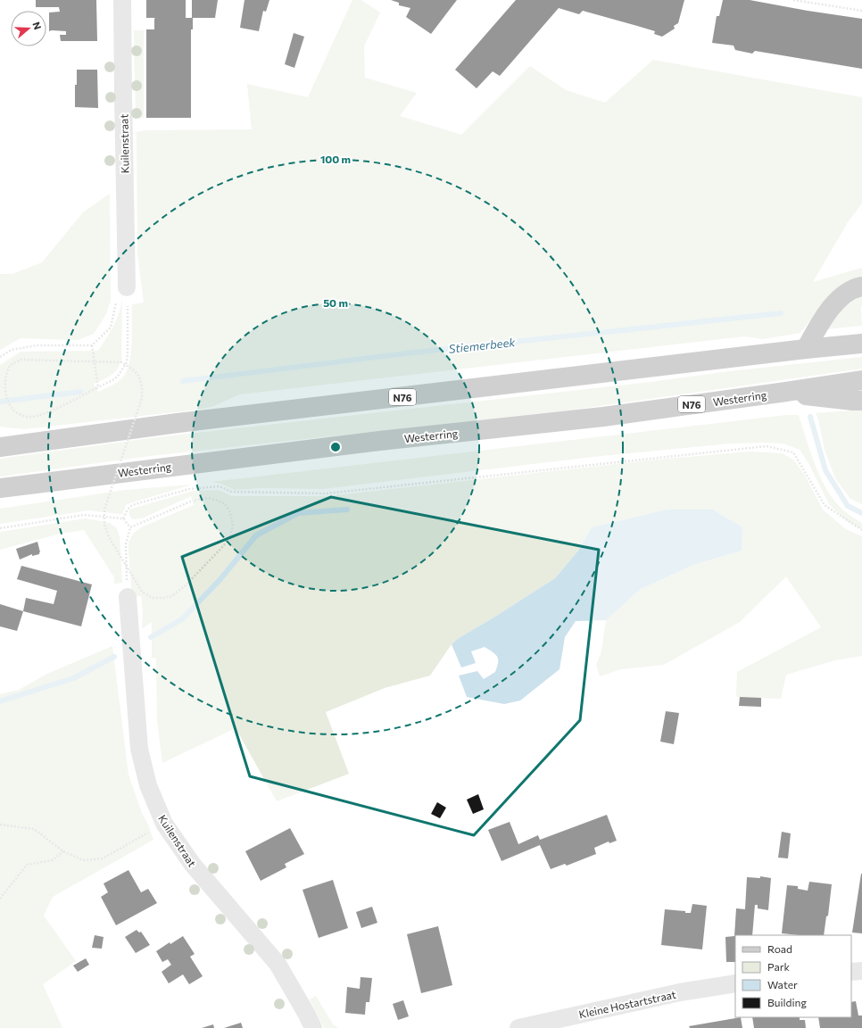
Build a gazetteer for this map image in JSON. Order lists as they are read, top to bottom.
{
  "streets": {
    "highway": ["N76", "Westerring"],
    "street": ["Kuilenstraat", "Kleine Hostartstraat"]
  },
  "water": ["Stiemerbeek"],
  "legend": [
    "Road",
    "Park",
    "Water",
    "Building"
  ],
  "north": "right",
  "rings": ["100 m", "50 m"]
}
